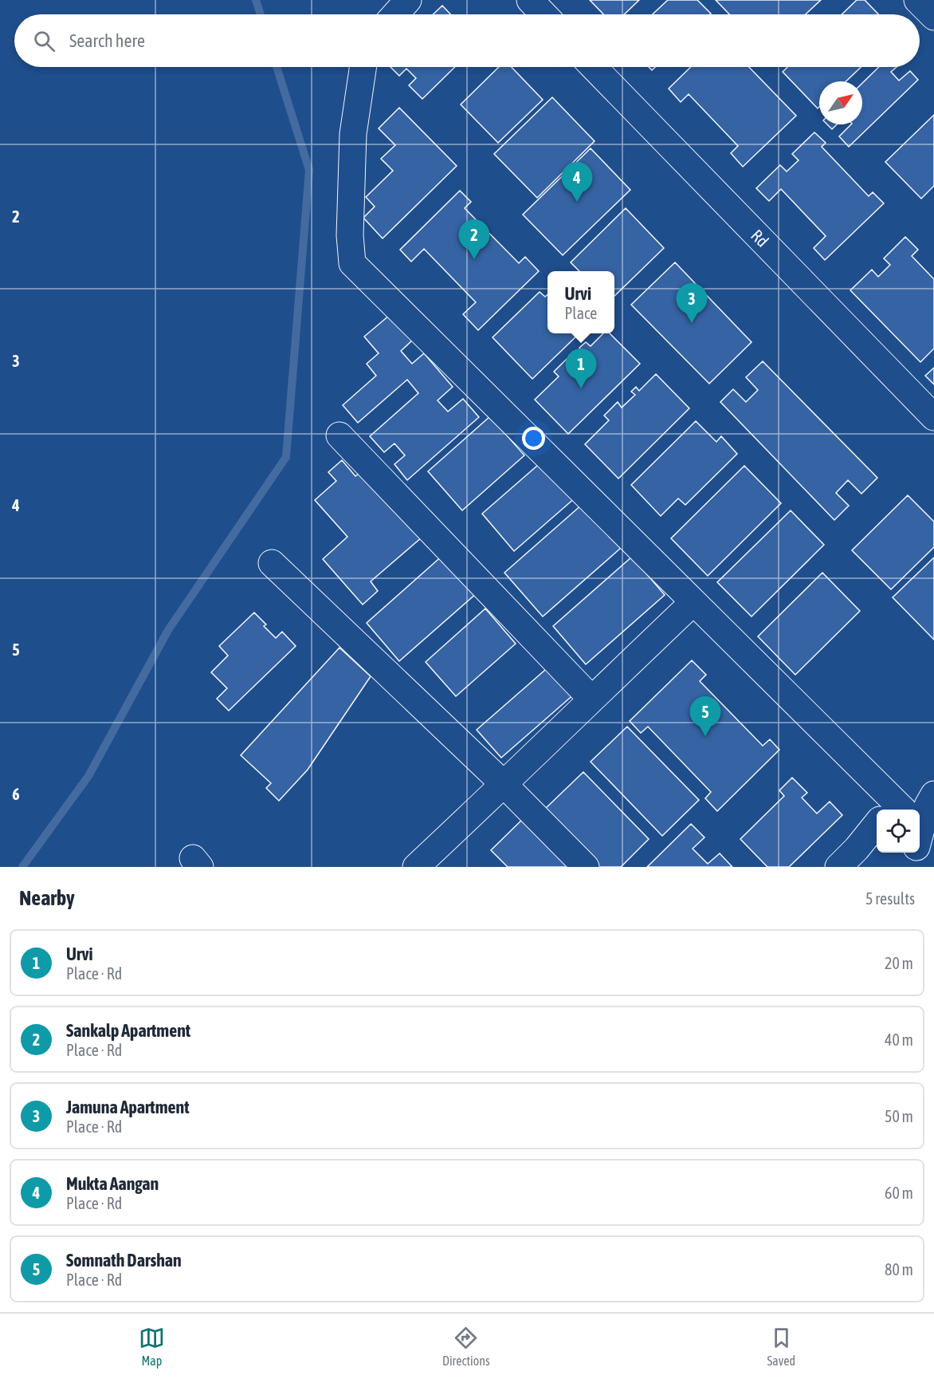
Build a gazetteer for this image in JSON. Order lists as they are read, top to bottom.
{
  "streets": {
    "street": ["Rd"]
  },
  "north": "top right",
  "page": {
    "search": "Search here",
    "pins": [
      "4",
      "2",
      "3",
      "1",
      "5"
    ],
    "popup": ["Urvi", "Place"],
    "heading": ["Nearby", "5 results"],
    "list": [
      {
        "mark": "1",
        "name": "Urvi",
        "note": "Place · Rd",
        "value": "20 m"
      },
      {
        "mark": "2",
        "name": "Sankalp Apartment",
        "note": "Place · Rd",
        "value": "40 m"
      },
      {
        "mark": "3",
        "name": "Jamuna Apartment",
        "note": "Place · Rd",
        "value": "50 m"
      },
      {
        "mark": "4",
        "name": "Mukta Aangan",
        "note": "Place · Rd",
        "value": "60 m"
      },
      {
        "mark": "5",
        "name": "Somnath Darshan",
        "note": "Place · Rd",
        "value": "80 m"
      }
    ],
    "nav": ["Map", "Directions", "Saved"]
  },
  "grid": {
    "rows": [
      "2",
      "3",
      "4",
      "5",
      "6"
    ]
  }
}
